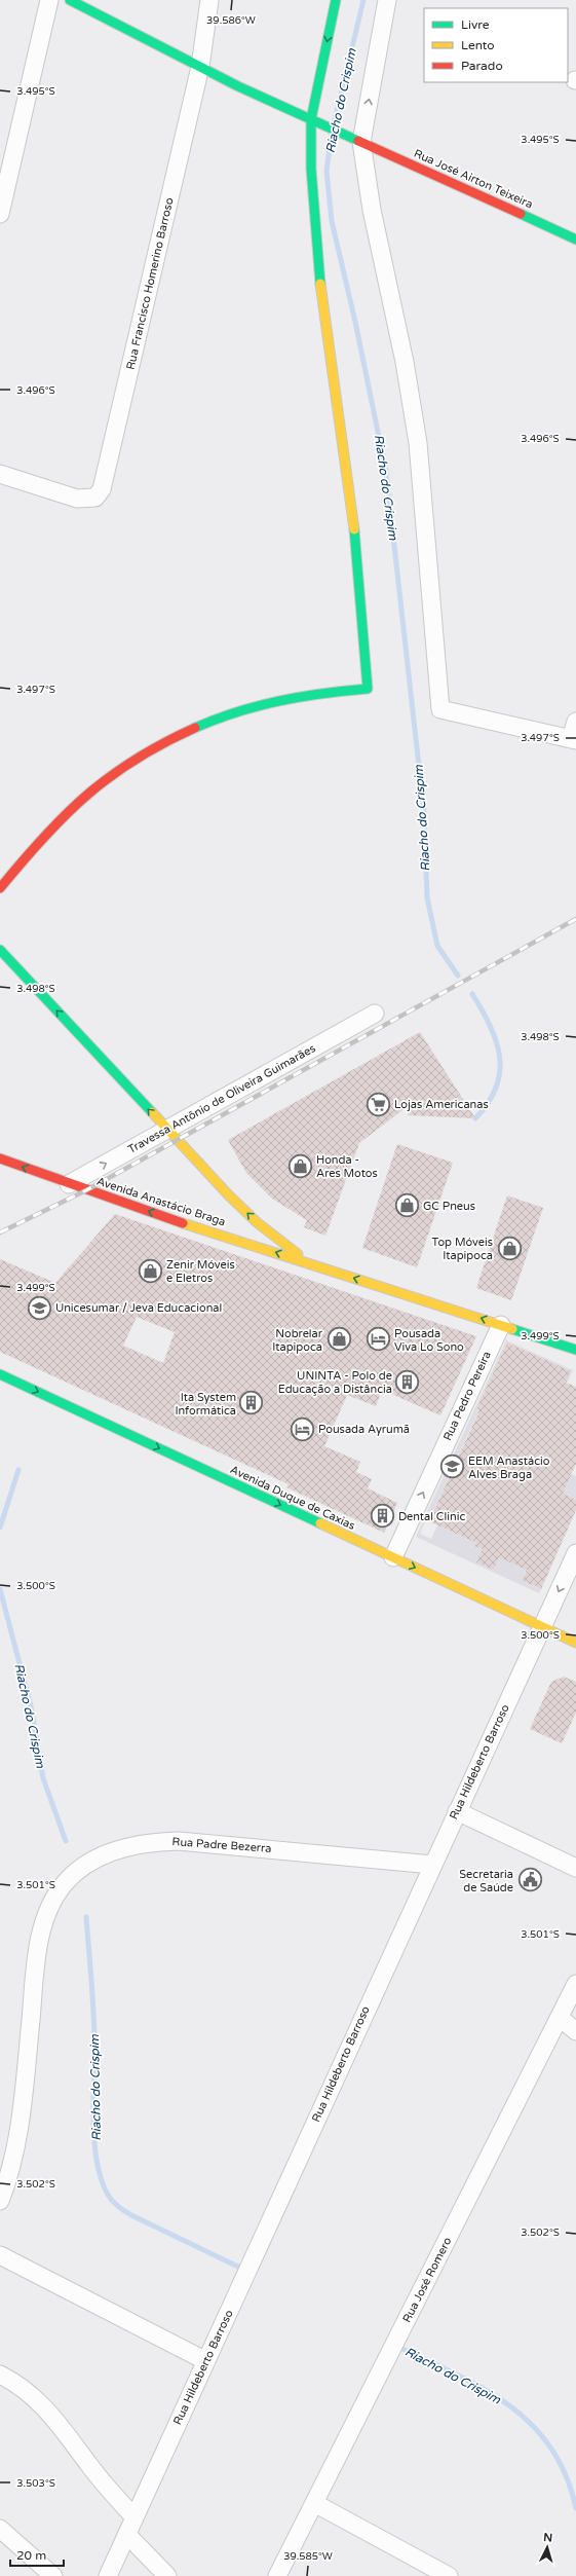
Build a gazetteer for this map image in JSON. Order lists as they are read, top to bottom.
{
  "streets": {
    "street": [
      "Rua José Airton Teixeira",
      "Rua Francisco Homerino Barroso",
      "Travessa Antônio de Oliveira Guimarães",
      "Avenida Anastácio Braga",
      "Rua Pedro Pereira",
      "Avenida Duque de Caxias",
      "Rua Hildeberto Barroso",
      "Rua Padre Bezerra",
      "Rua José Romero"
    ]
  },
  "crossings": [
    ["Rua José Airton Teixeira", "Rua Francisco Homerino Barroso"],
    ["Travessa Antônio de Oliveira Guimarães", "Avenida Anastácio Braga"],
    ["Avenida Anastácio Braga", "Rua Pedro Pereira"],
    ["Rua Pedro Pereira", "Avenida Duque de Caxias"],
    ["Avenida Duque de Caxias", "Rua Hildeberto Barroso"],
    ["Rua Hildeberto Barroso", "Rua Padre Bezerra"]
  ],
  "one_way": ["Avenida Anastácio Braga", "Rua Pedro Pereira", "Avenida Duque de Caxias"],
  "water": ["Riacho do Crispim"],
  "places": {
    "supermarket": ["Lojas Americanas"],
    "shop": [
      "Honda - Ares Motos",
      "GC Pneus",
      "Top Móveis Itapipoca",
      "Zenir Móveis e Eletros",
      "Nobrelar Itapipoca"
    ],
    "school or university": ["Unicesumar / Jeva Educacional", "EEM Anastácio Alves Braga"],
    "hotel": ["Pousada Viva Lo Sono", "Pousada Ayrumã"],
    "building": ["UNINTA - Polo de Educação a Distância", "Ita System Informática", "Dental Clinic"],
    "public building": ["Secretaria de Saúde"]
  },
  "legend": ["Livre", "Lento", "Parado"],
  "scale_bar": "20 m",
  "north": "top",
  "coordinates": [
    "39.586°W",
    "3.495°S",
    "3.496°S",
    "3.497°S",
    "3.498°S",
    "3.499°S",
    "3.500°S",
    "3.501°S",
    "3.502°S",
    "3.503°S",
    "39.585°W"
  ]
}
